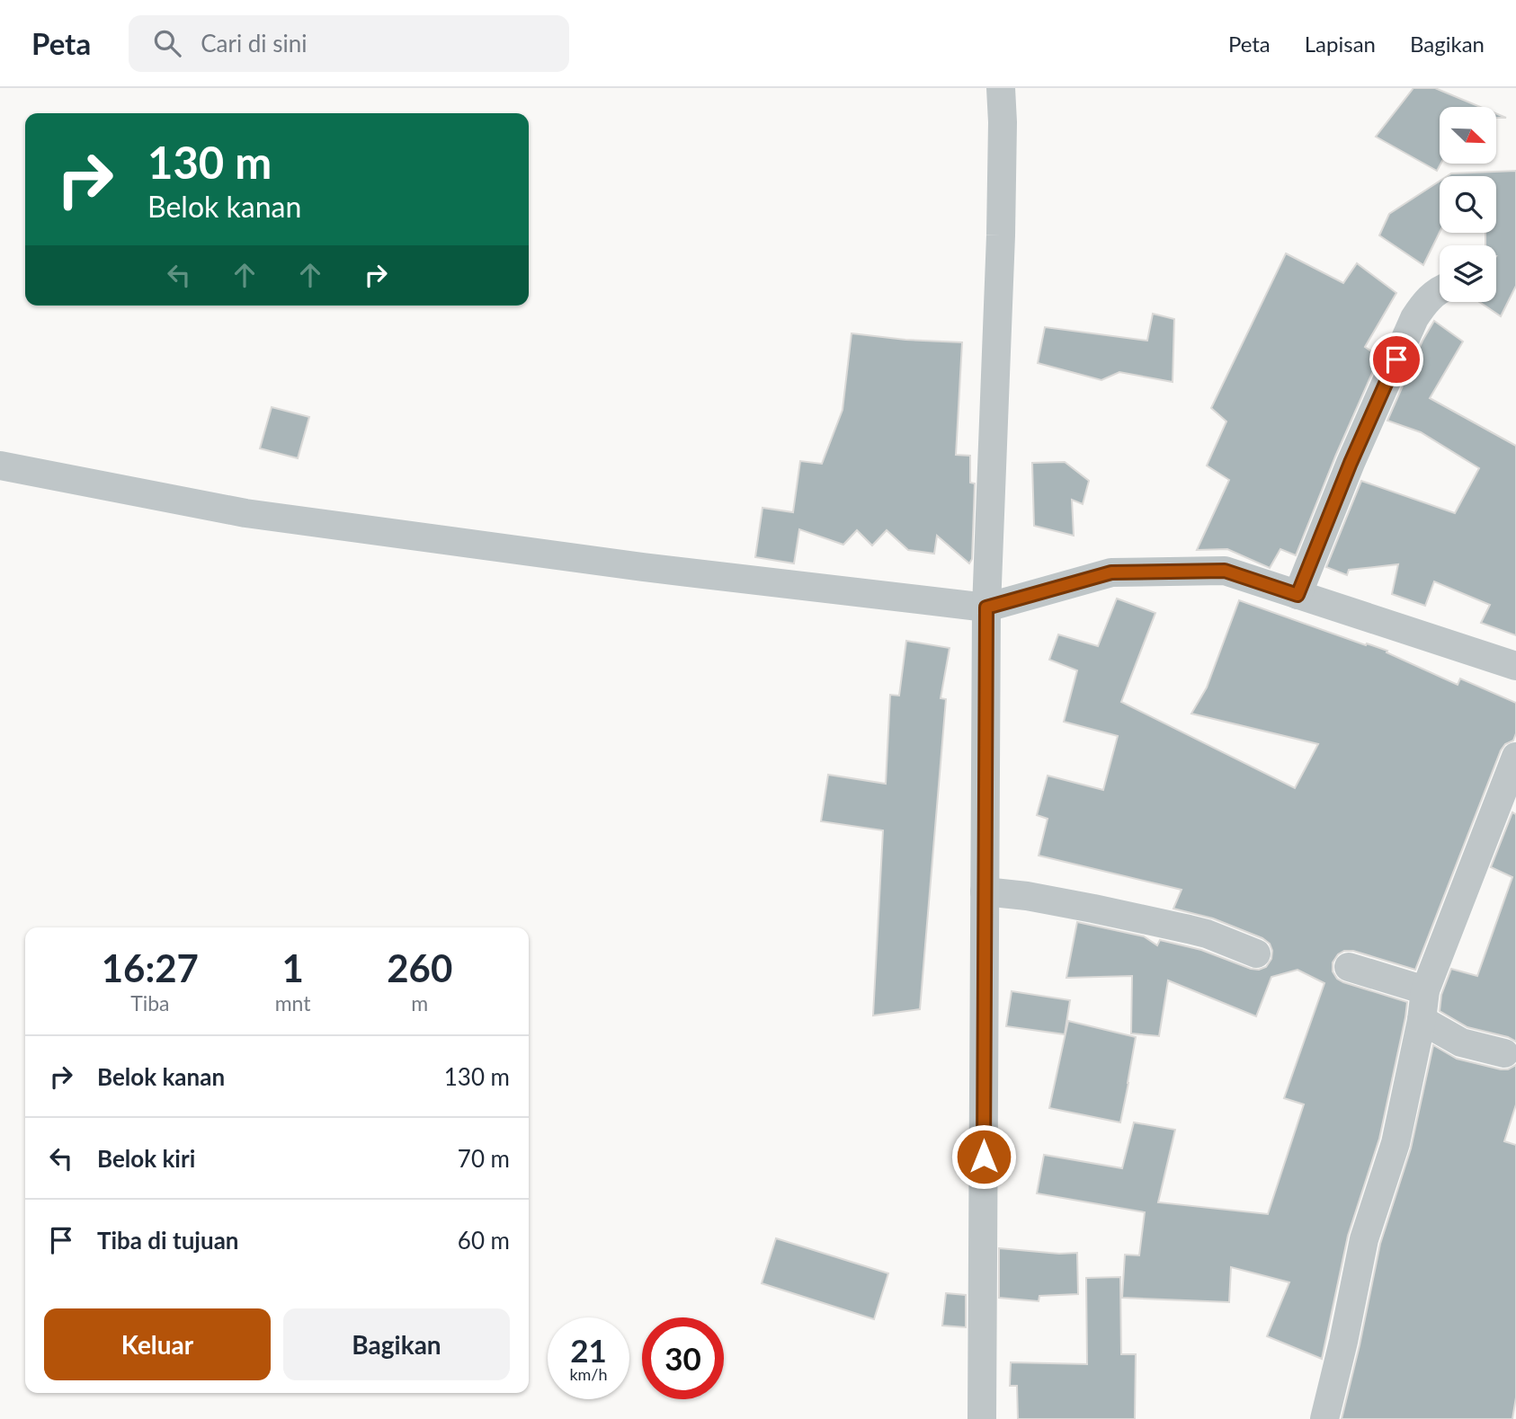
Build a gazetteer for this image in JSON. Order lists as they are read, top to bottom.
{
  "north": "bottom right",
  "page": {
    "header": "Peta",
    "search": "Cari di sini",
    "nav": ["Peta", "Lapisan", "Bagikan"],
    "turn": ["130 m", "Belok kanan"],
    "eta": [
      "16:27",
      "Tiba",
      "1",
      "mnt",
      "260",
      "m"
    ],
    "list": [
      {
        "name": "Belok kanan",
        "value": "130 m"
      },
      {
        "name": "Belok kiri",
        "value": "70 m"
      },
      {
        "name": "Tiba di tujuan",
        "value": "60 m"
      }
    ],
    "buttons": ["Keluar", "Bagikan"],
    "speed": "21 km/h",
    "limit": "30"
  }
}
